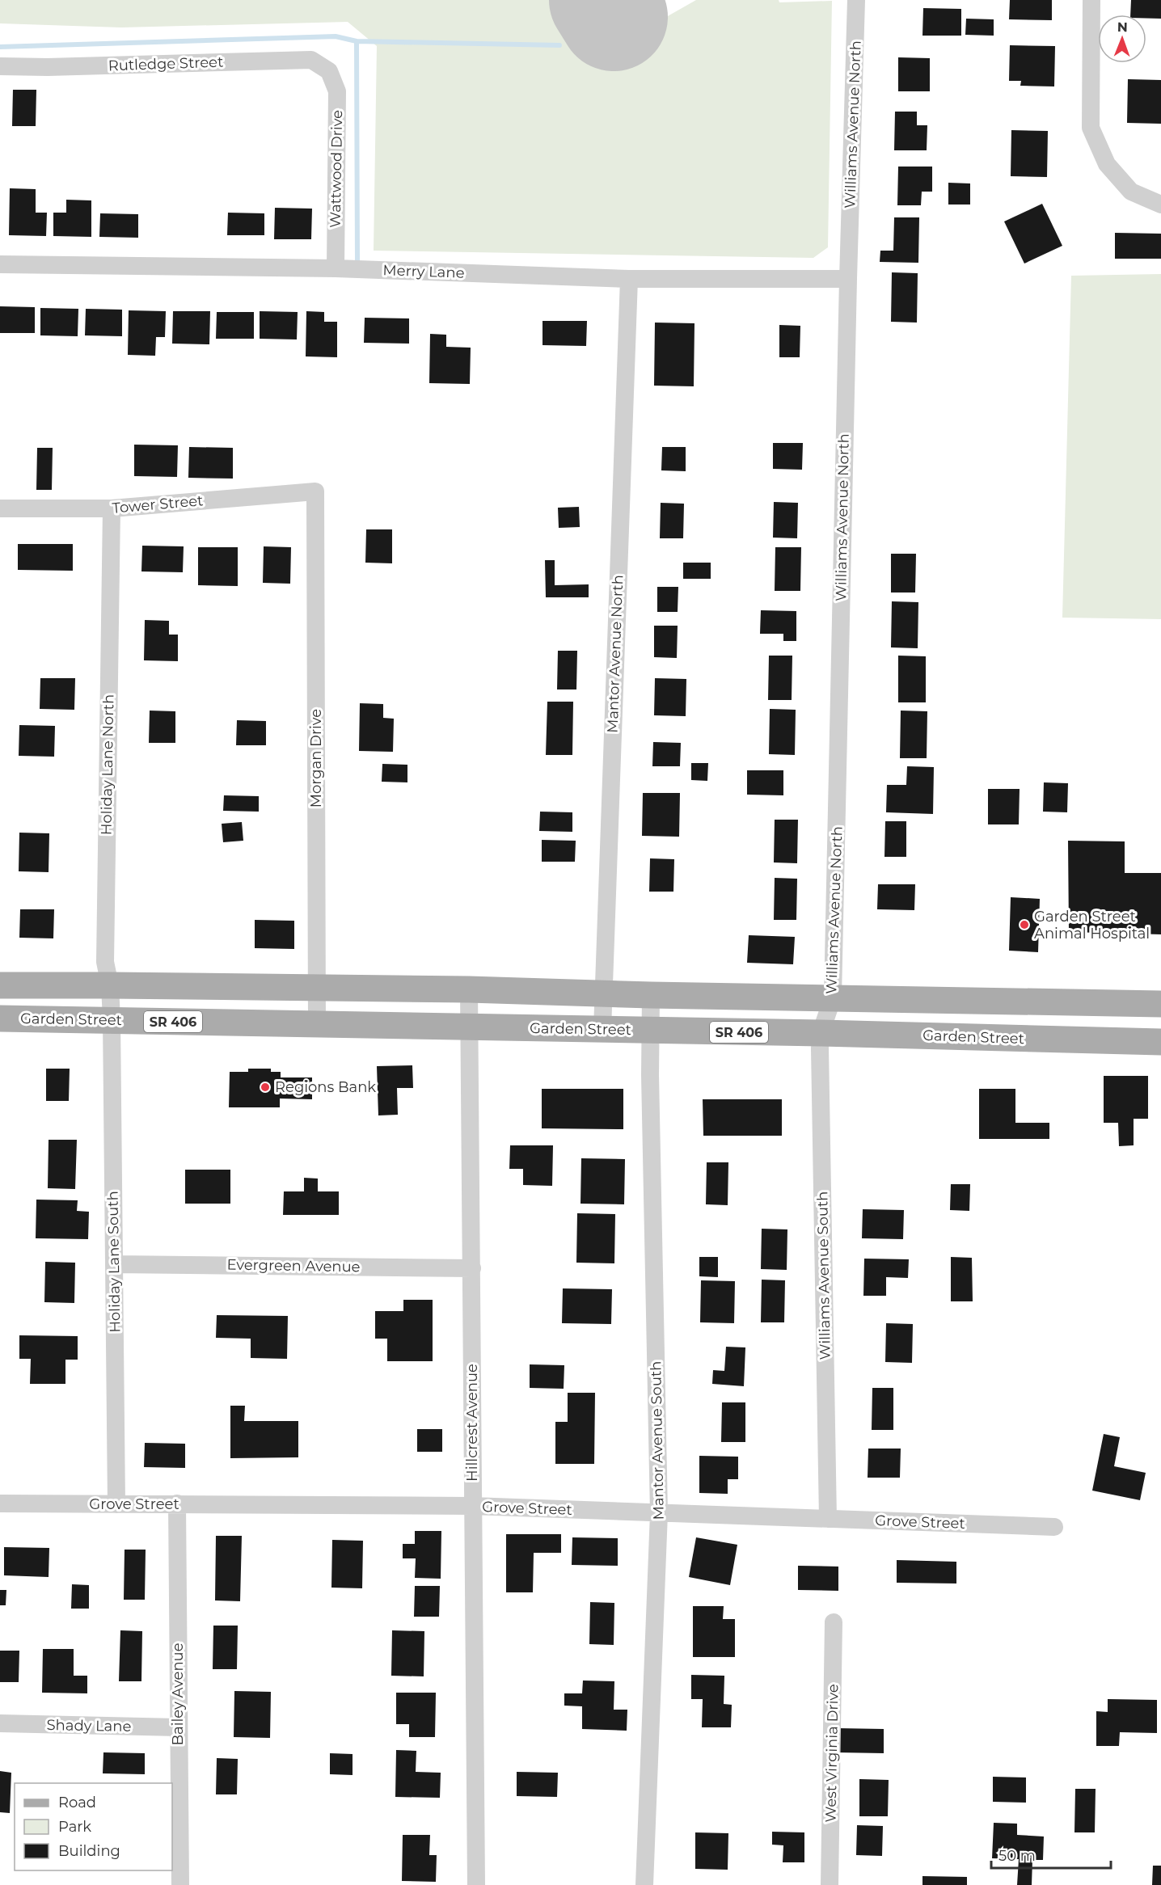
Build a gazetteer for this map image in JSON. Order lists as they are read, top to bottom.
{
  "streets": {
    "main road": ["Garden Street", "SR 406"],
    "street": [
      "Rutledge Street",
      "Williams Avenue North",
      "Wattwood Drive",
      "Merry Lane",
      "Tower Street",
      "Mantor Avenue North",
      "Morgan Drive",
      "Holiday Lane North",
      "Holiday Lane South",
      "Evergreen Avenue",
      "Williams Avenue South",
      "Hillcrest Avenue",
      "Mantor Avenue South",
      "Grove Street",
      "Bailey Avenue",
      "Shady Lane",
      "West Virginia Drive"
    ]
  },
  "crossings": [
    ["Rutledge Street", "Wattwood Drive"],
    ["Williams Avenue North", "Merry Lane"],
    ["Williams Avenue North", "Garden Street"],
    ["Williams Avenue North", "Williams Avenue South"],
    ["Wattwood Drive", "Merry Lane"],
    ["Merry Lane", "Mantor Avenue North"],
    ["Tower Street", "Morgan Drive"],
    ["Tower Street", "Holiday Lane North"],
    ["Mantor Avenue North", "Garden Street"],
    ["Morgan Drive", "Garden Street"],
    ["Holiday Lane North", "Garden Street"],
    ["Holiday Lane North", "Holiday Lane South"],
    ["Garden Street", "Holiday Lane South"],
    ["Garden Street", "Williams Avenue South"],
    ["Garden Street", "Hillcrest Avenue"],
    ["Garden Street", "Mantor Avenue South"],
    ["Holiday Lane South", "Evergreen Avenue"],
    ["Holiday Lane South", "Grove Street"],
    ["Evergreen Avenue", "Hillcrest Avenue"],
    ["Williams Avenue South", "Grove Street"],
    ["Hillcrest Avenue", "Grove Street"],
    ["Mantor Avenue South", "Grove Street"],
    ["Grove Street", "Bailey Avenue"],
    ["Bailey Avenue", "Shady Lane"]
  ],
  "places": ["Garden Street Animal Hospital", "Regions Bank"],
  "legend": ["Road", "Park", "Building"],
  "scale_bar": "50 m",
  "north": "top"
}
